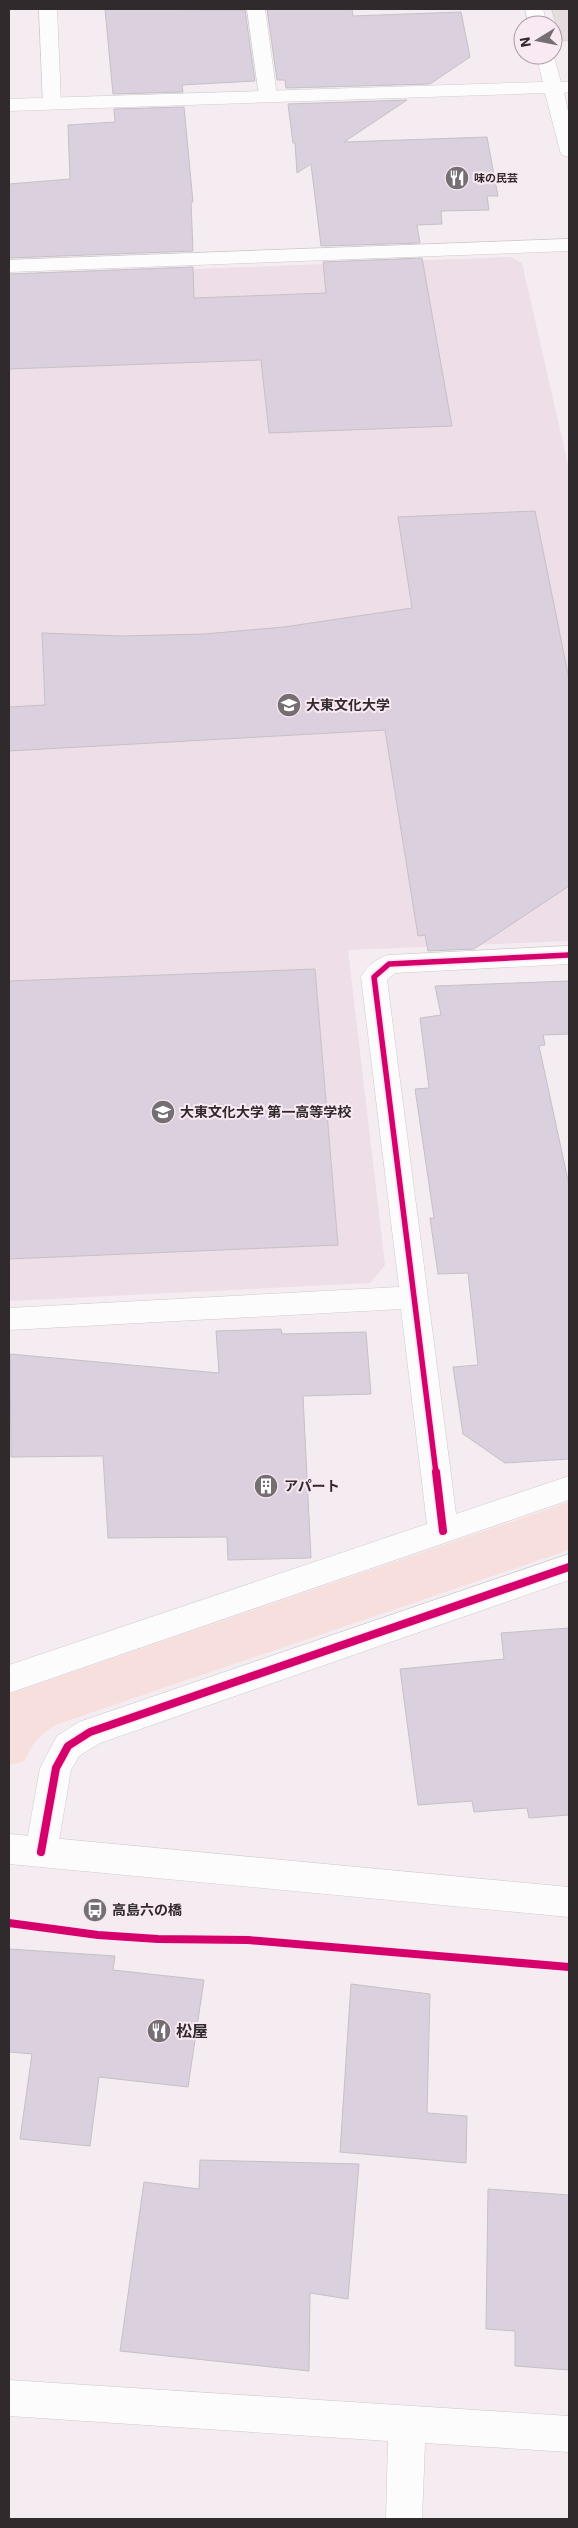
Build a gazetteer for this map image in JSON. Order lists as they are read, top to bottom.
{
  "places": {
    "restaurant": ["味の民芸", "松屋"],
    "school or university": ["大東文化大学", "大東文化大学 第一高等学校"],
    "building": ["アパート"],
    "bus stop": ["高島六の橋"]
  },
  "north": "left"
}
